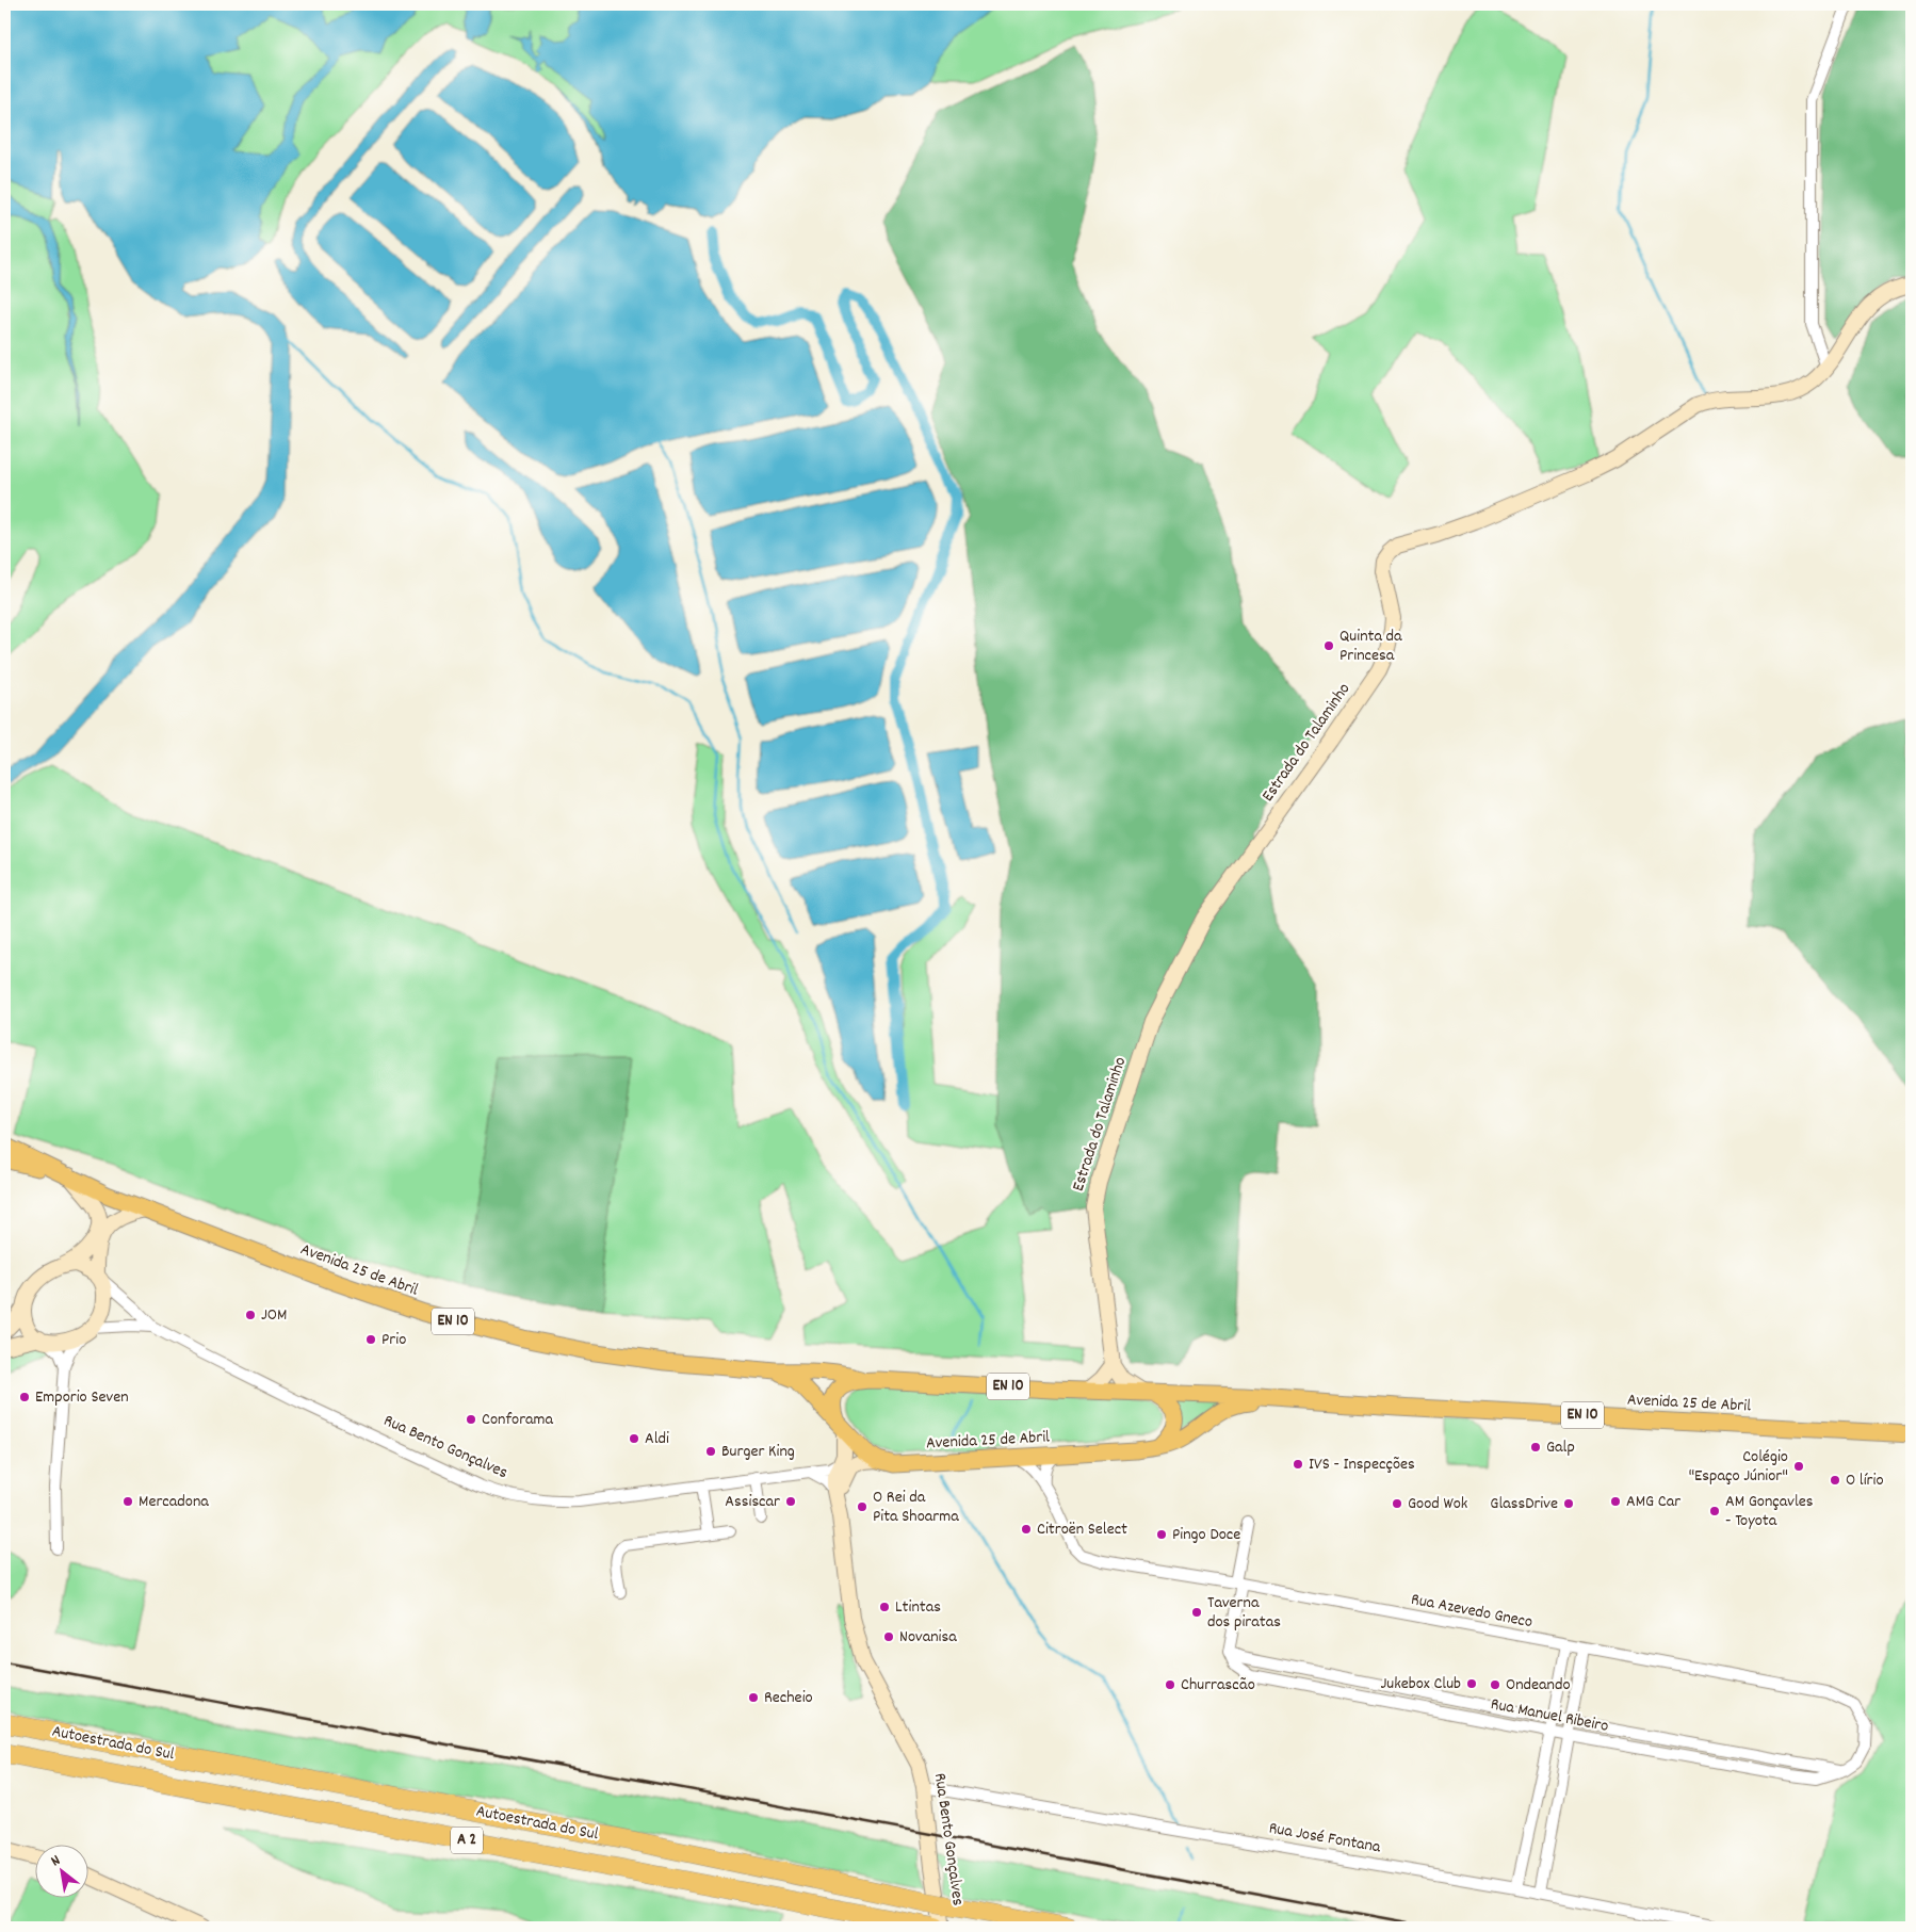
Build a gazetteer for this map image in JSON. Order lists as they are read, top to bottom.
{
  "streets": {
    "highway": ["Autoestrada do Sul", "A 2"],
    "main road": [
      "Estrada do Talaminho",
      "Avenida 25 de Abril",
      "EN 10",
      "Rua Bento Gonçalves"
    ],
    "street": ["Rua Azevedo Gneco", "Rua Manuel Ribeiro", "Rua José Fontana"]
  },
  "crossings": [
    ["Avenida 25 de Abril", "Rua Azevedo Gneco"],
    ["Rua Bento Gonçalves", "Autoestrada do Sul"],
    ["Rua Bento Gonçalves", "Rua José Fontana"],
    ["Rua Azevedo Gneco", "Rua Manuel Ribeiro"]
  ],
  "places": [
    "Quinta da Princesa",
    "JOM",
    "Prio",
    "Emporio Seven",
    "Conforama",
    "Aldi",
    "Galp",
    "Burger King",
    "IVS - Inspecções",
    "Colégio \"Espaço Júnior\"",
    "O lírio",
    "Mercadona",
    "Assiscar",
    "AMG Car",
    "Good Wok",
    "GlassDrive",
    "O Rei da Pita Shoarma",
    "AM Gonçavles - Toyota",
    "Citroën Select",
    "Pingo Doce",
    "Ltintas",
    "Taverna dos piratas",
    "Novanisa",
    "Jukebox Club",
    "Churrascão",
    "Ondeando",
    "Recheio"
  ],
  "north": "top left"
}
